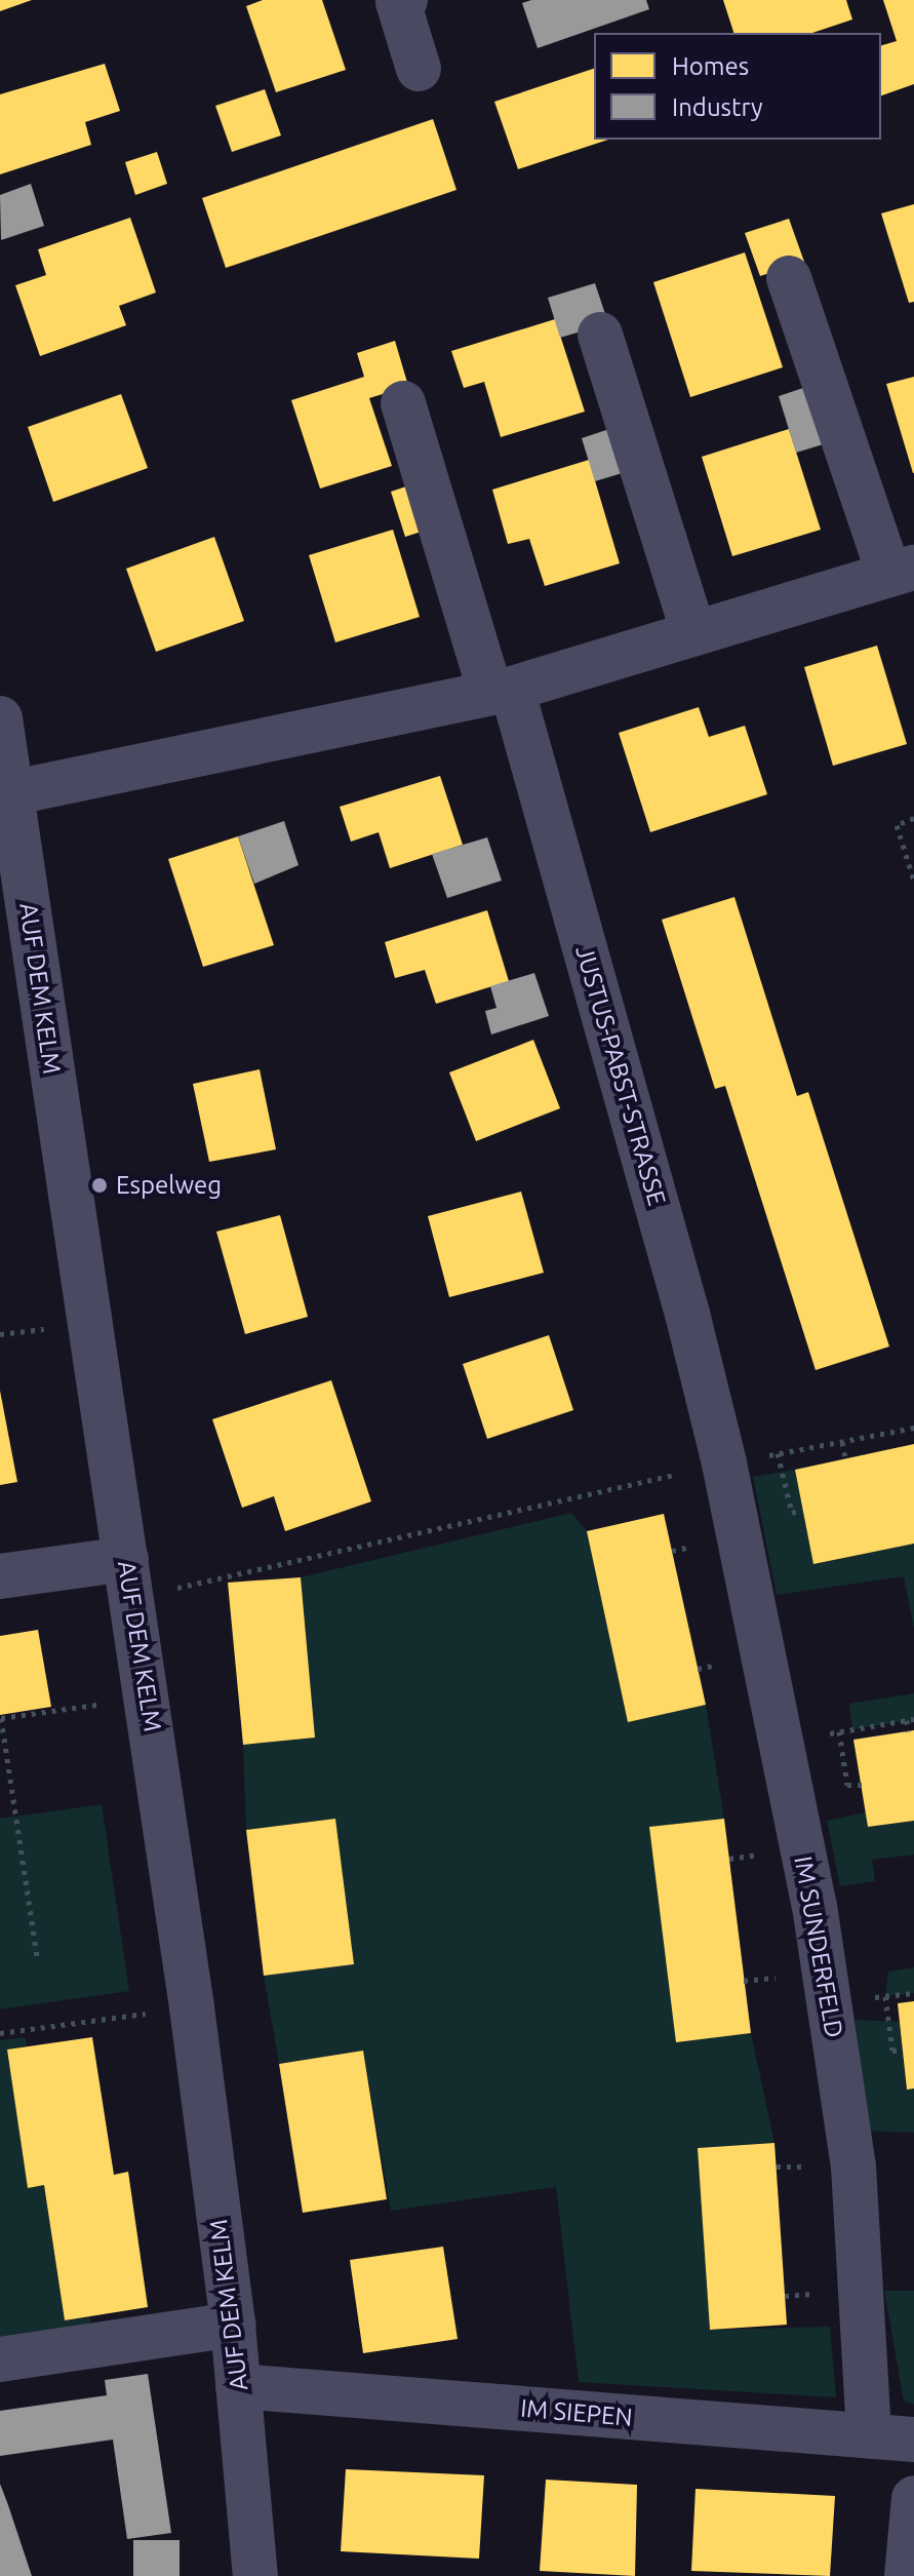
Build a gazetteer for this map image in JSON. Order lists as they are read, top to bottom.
{
  "streets": {
    "street": [
      "AUF DEM KELM",
      "JUSTUS-PABST-STRASSE",
      "IM SUNDERFELD",
      "IM SIEPEN"
    ]
  },
  "crossings": [
    ["AUF DEM KELM", "IM SIEPEN"],
    ["JUSTUS-PABST-STRASSE", "IM SUNDERFELD"],
    ["IM SUNDERFELD", "IM SIEPEN"]
  ],
  "places": ["Espelweg"],
  "legend": ["Homes", "Industry"]
}
